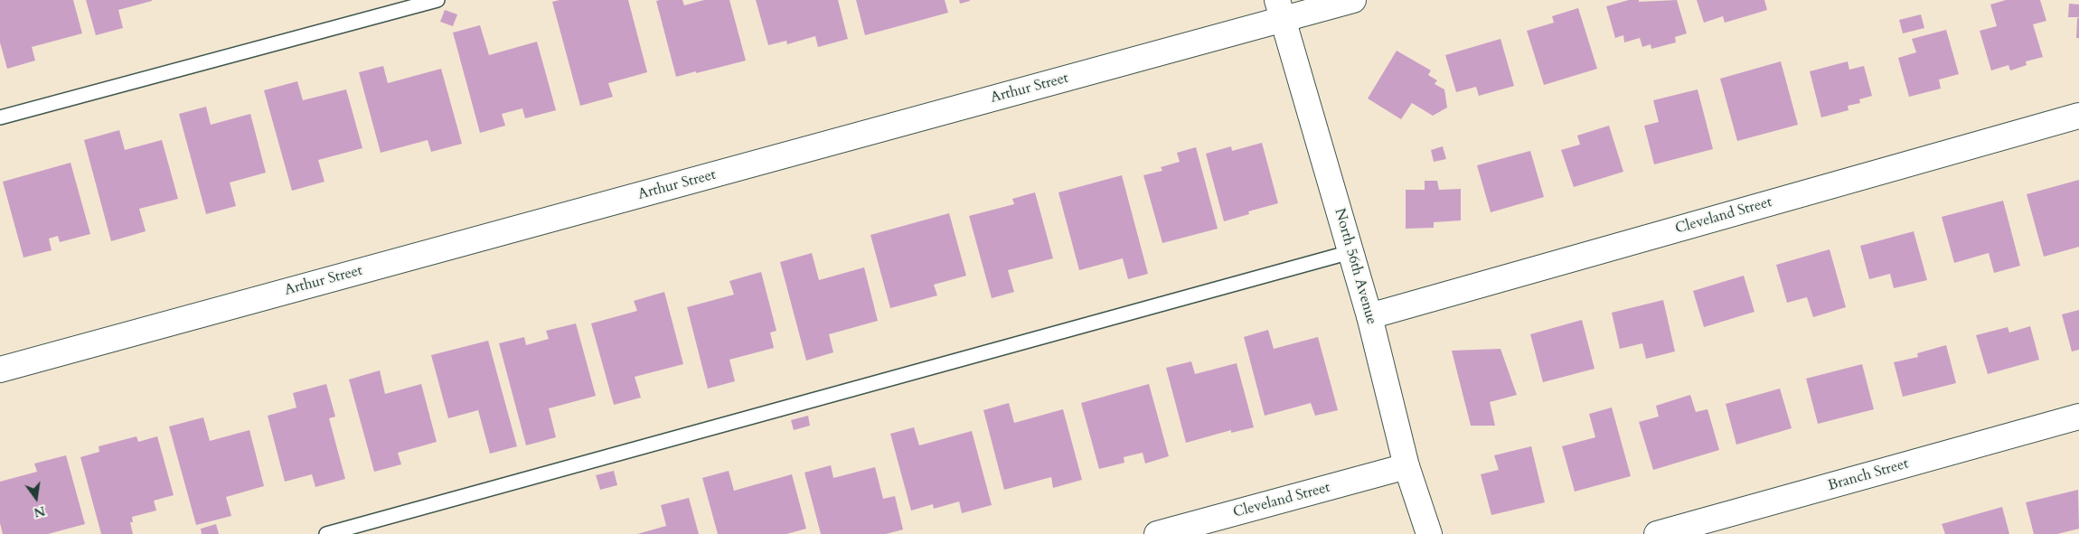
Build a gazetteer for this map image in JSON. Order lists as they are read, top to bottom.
{
  "streets": {
    "street": [
      "Arthur Street",
      "Cleveland Street",
      "North 56th Avenue",
      "Branch Street"
    ]
  },
  "crossings": [
    ["Arthur Street", "North 56th Avenue"],
    ["Cleveland Street", "North 56th Avenue"]
  ],
  "north": "bottom"
}
